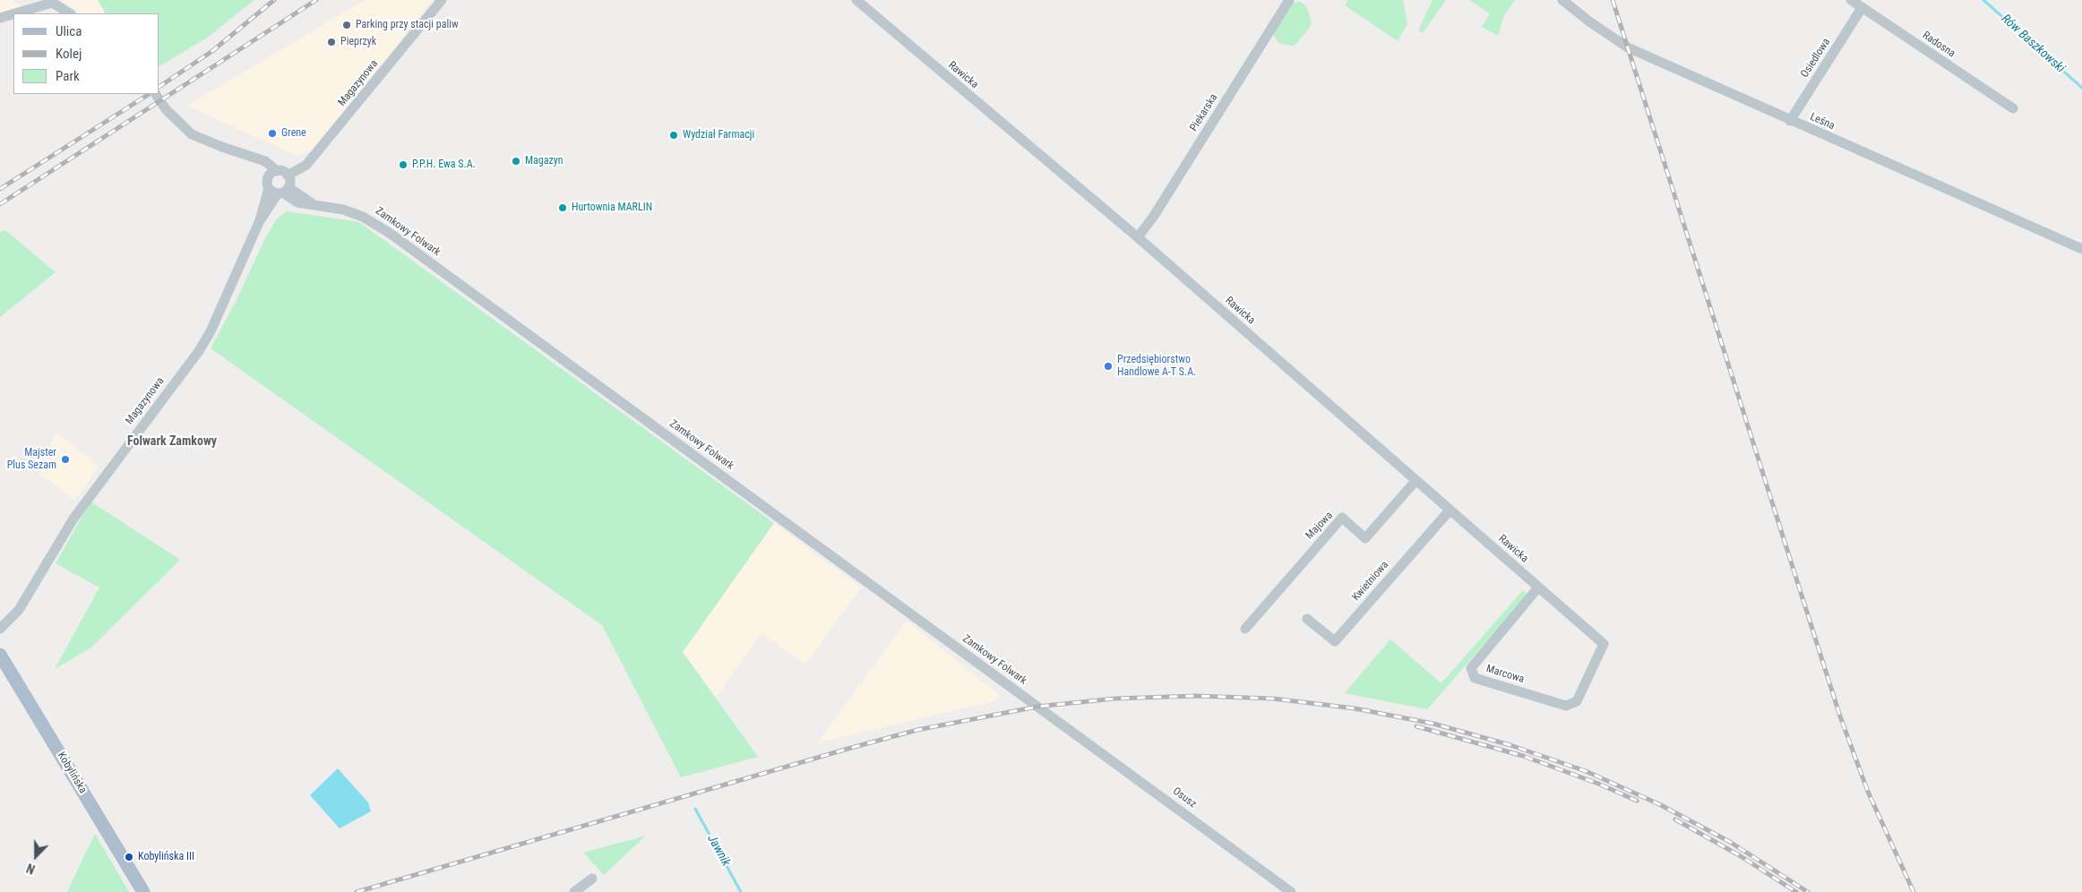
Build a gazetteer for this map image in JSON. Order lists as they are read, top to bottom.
{
  "streets": {
    "main road": ["Kobylińska"],
    "street": [
      "Radosna",
      "Osiedlowa",
      "Rawicka",
      "Magazynowa",
      "Piekarska",
      "Leśna",
      "Zamkowy Folwark",
      "Majowa",
      "Kwietniowa",
      "Marcowa",
      "Osusz"
    ]
  },
  "crossings": [
    ["Radosna", "Osiedlowa"],
    ["Osiedlowa", "Leśna"],
    ["Rawicka", "Piekarska"],
    ["Rawicka", "Majowa"],
    ["Rawicka", "Kwietniowa"],
    ["Rawicka", "Marcowa"],
    ["Magazynowa", "Zamkowy Folwark"],
    ["Zamkowy Folwark", "Osusz"]
  ],
  "districts": ["Folwark Zamkowy"],
  "water": ["Rów Baszkowski", "Jawnik"],
  "places": [
    "Parking przy stacji paliw",
    "Pieprzyk",
    "Grene",
    "Wydział Farmacji",
    "Magazyn",
    "P.P.H. Ewa S.A.",
    "Hurtownia MARLIN",
    "Przedsiębiorstwo Handlowe A-T S.A.",
    "Majster Plus Sezam",
    "Kobylińska III"
  ],
  "legend": ["Ulica", "Kolej", "Park"],
  "north": "bottom"
}
